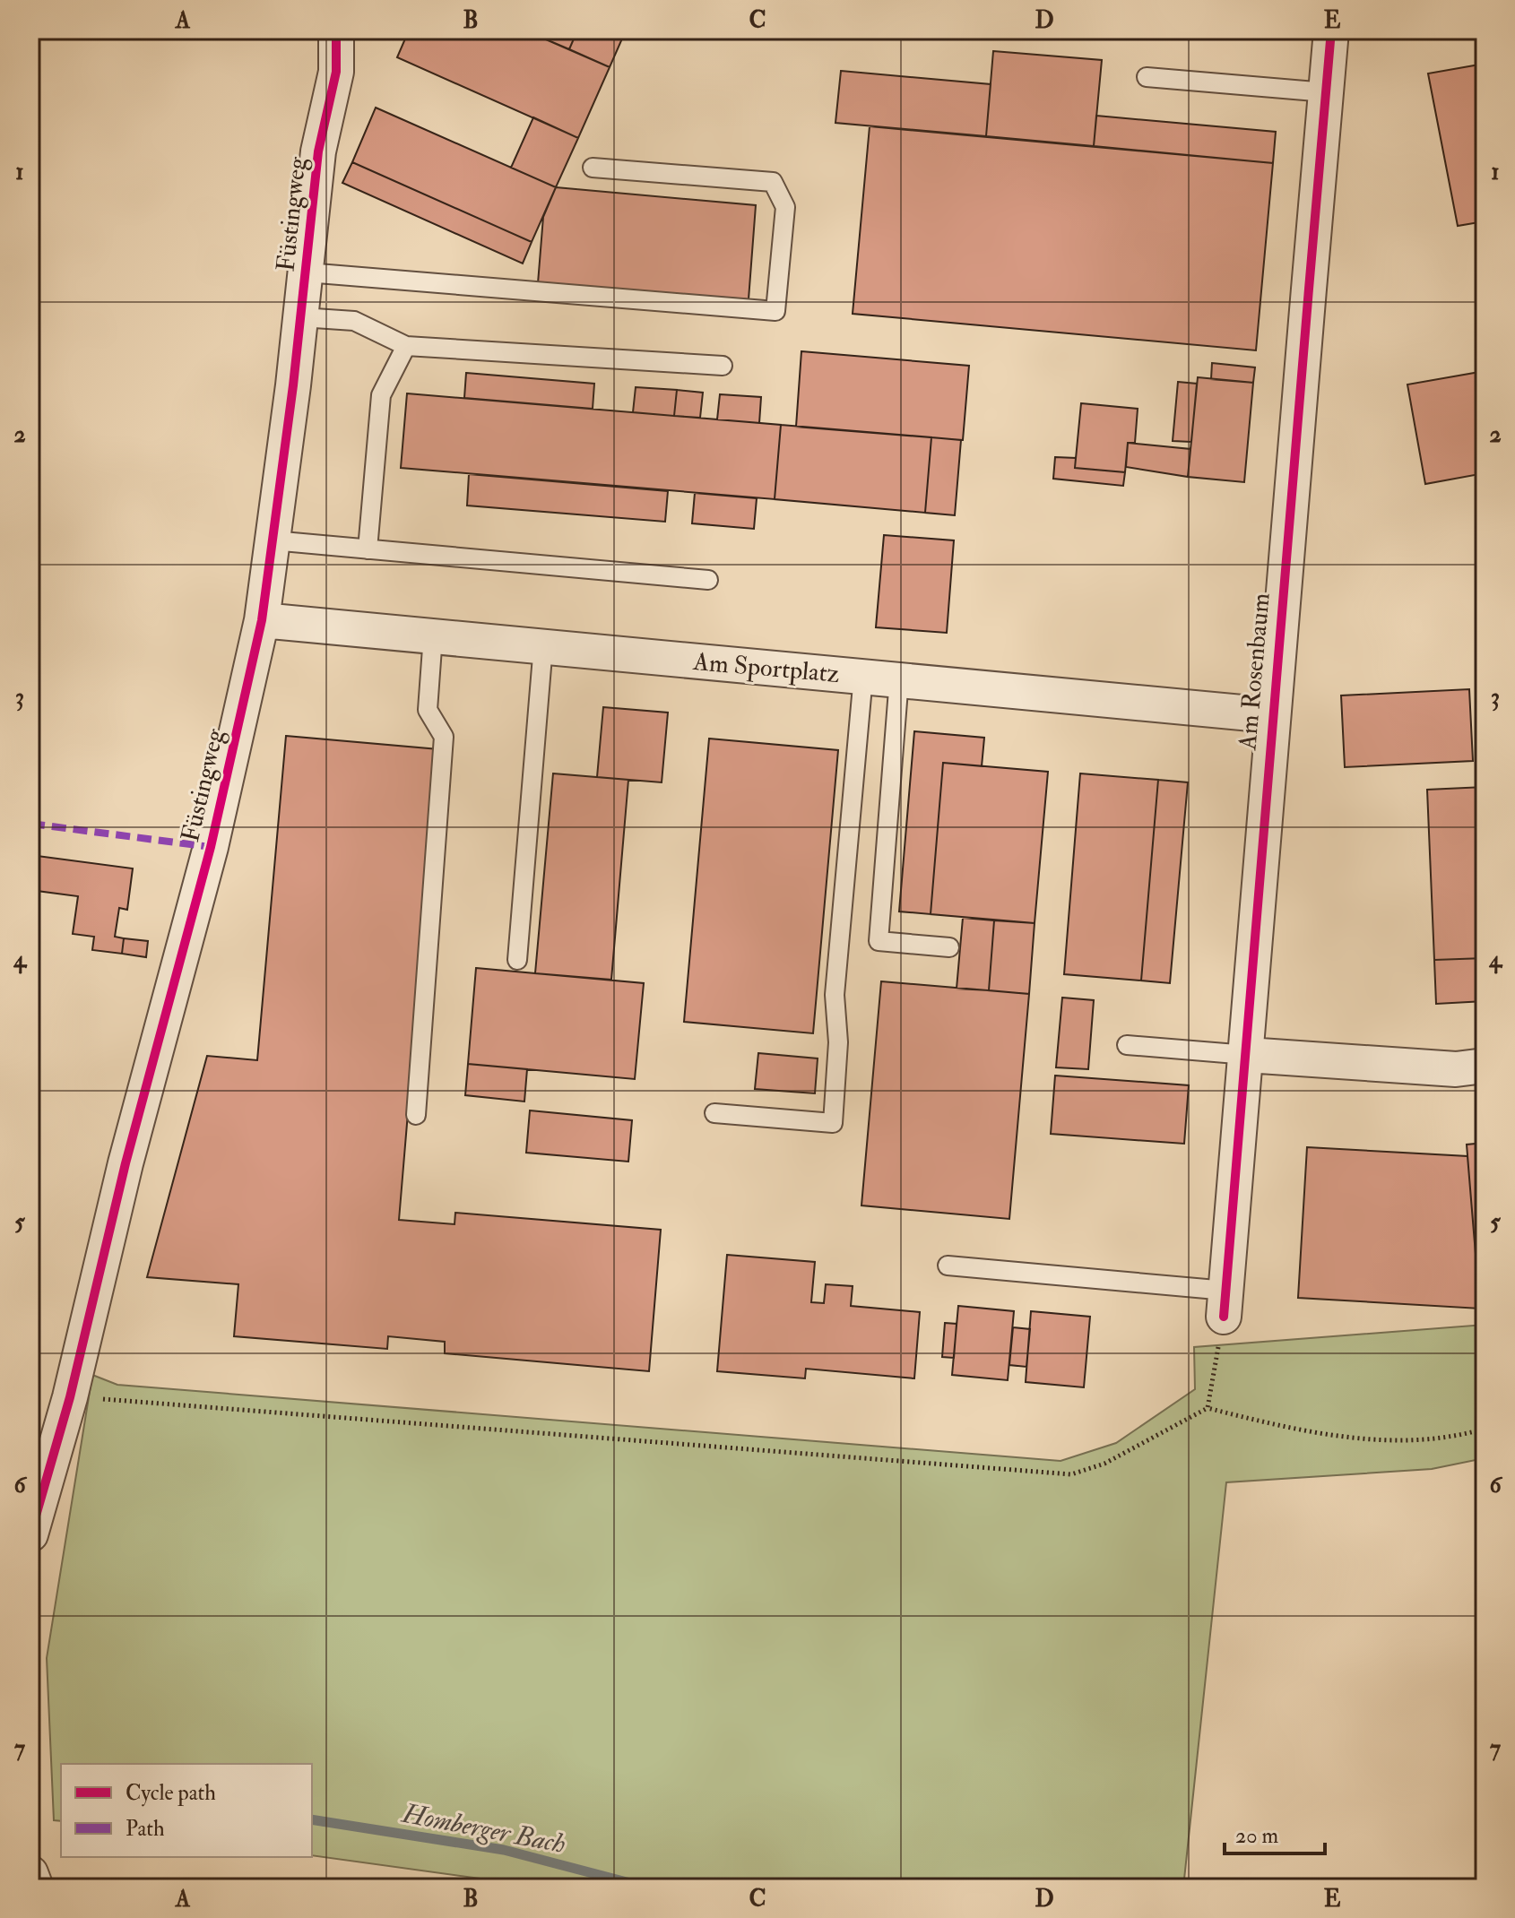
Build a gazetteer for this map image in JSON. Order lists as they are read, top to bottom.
{
  "streets": {
    "street": ["Füstingweg", "Am Sportplatz", "Am Rosenbaum"]
  },
  "crossings": [
    ["Füstingweg", "Am Sportplatz"],
    ["Am Sportplatz", "Am Rosenbaum"]
  ],
  "water": ["Homberger Bach"],
  "legend": ["Cycle path", "Path"],
  "scale_bar": "20 m",
  "grid": {
    "columns": [
      "A",
      "B",
      "C",
      "D",
      "E"
    ],
    "rows": [
      "1",
      "2",
      "3",
      "4",
      "5",
      "6",
      "7"
    ]
  }
}
